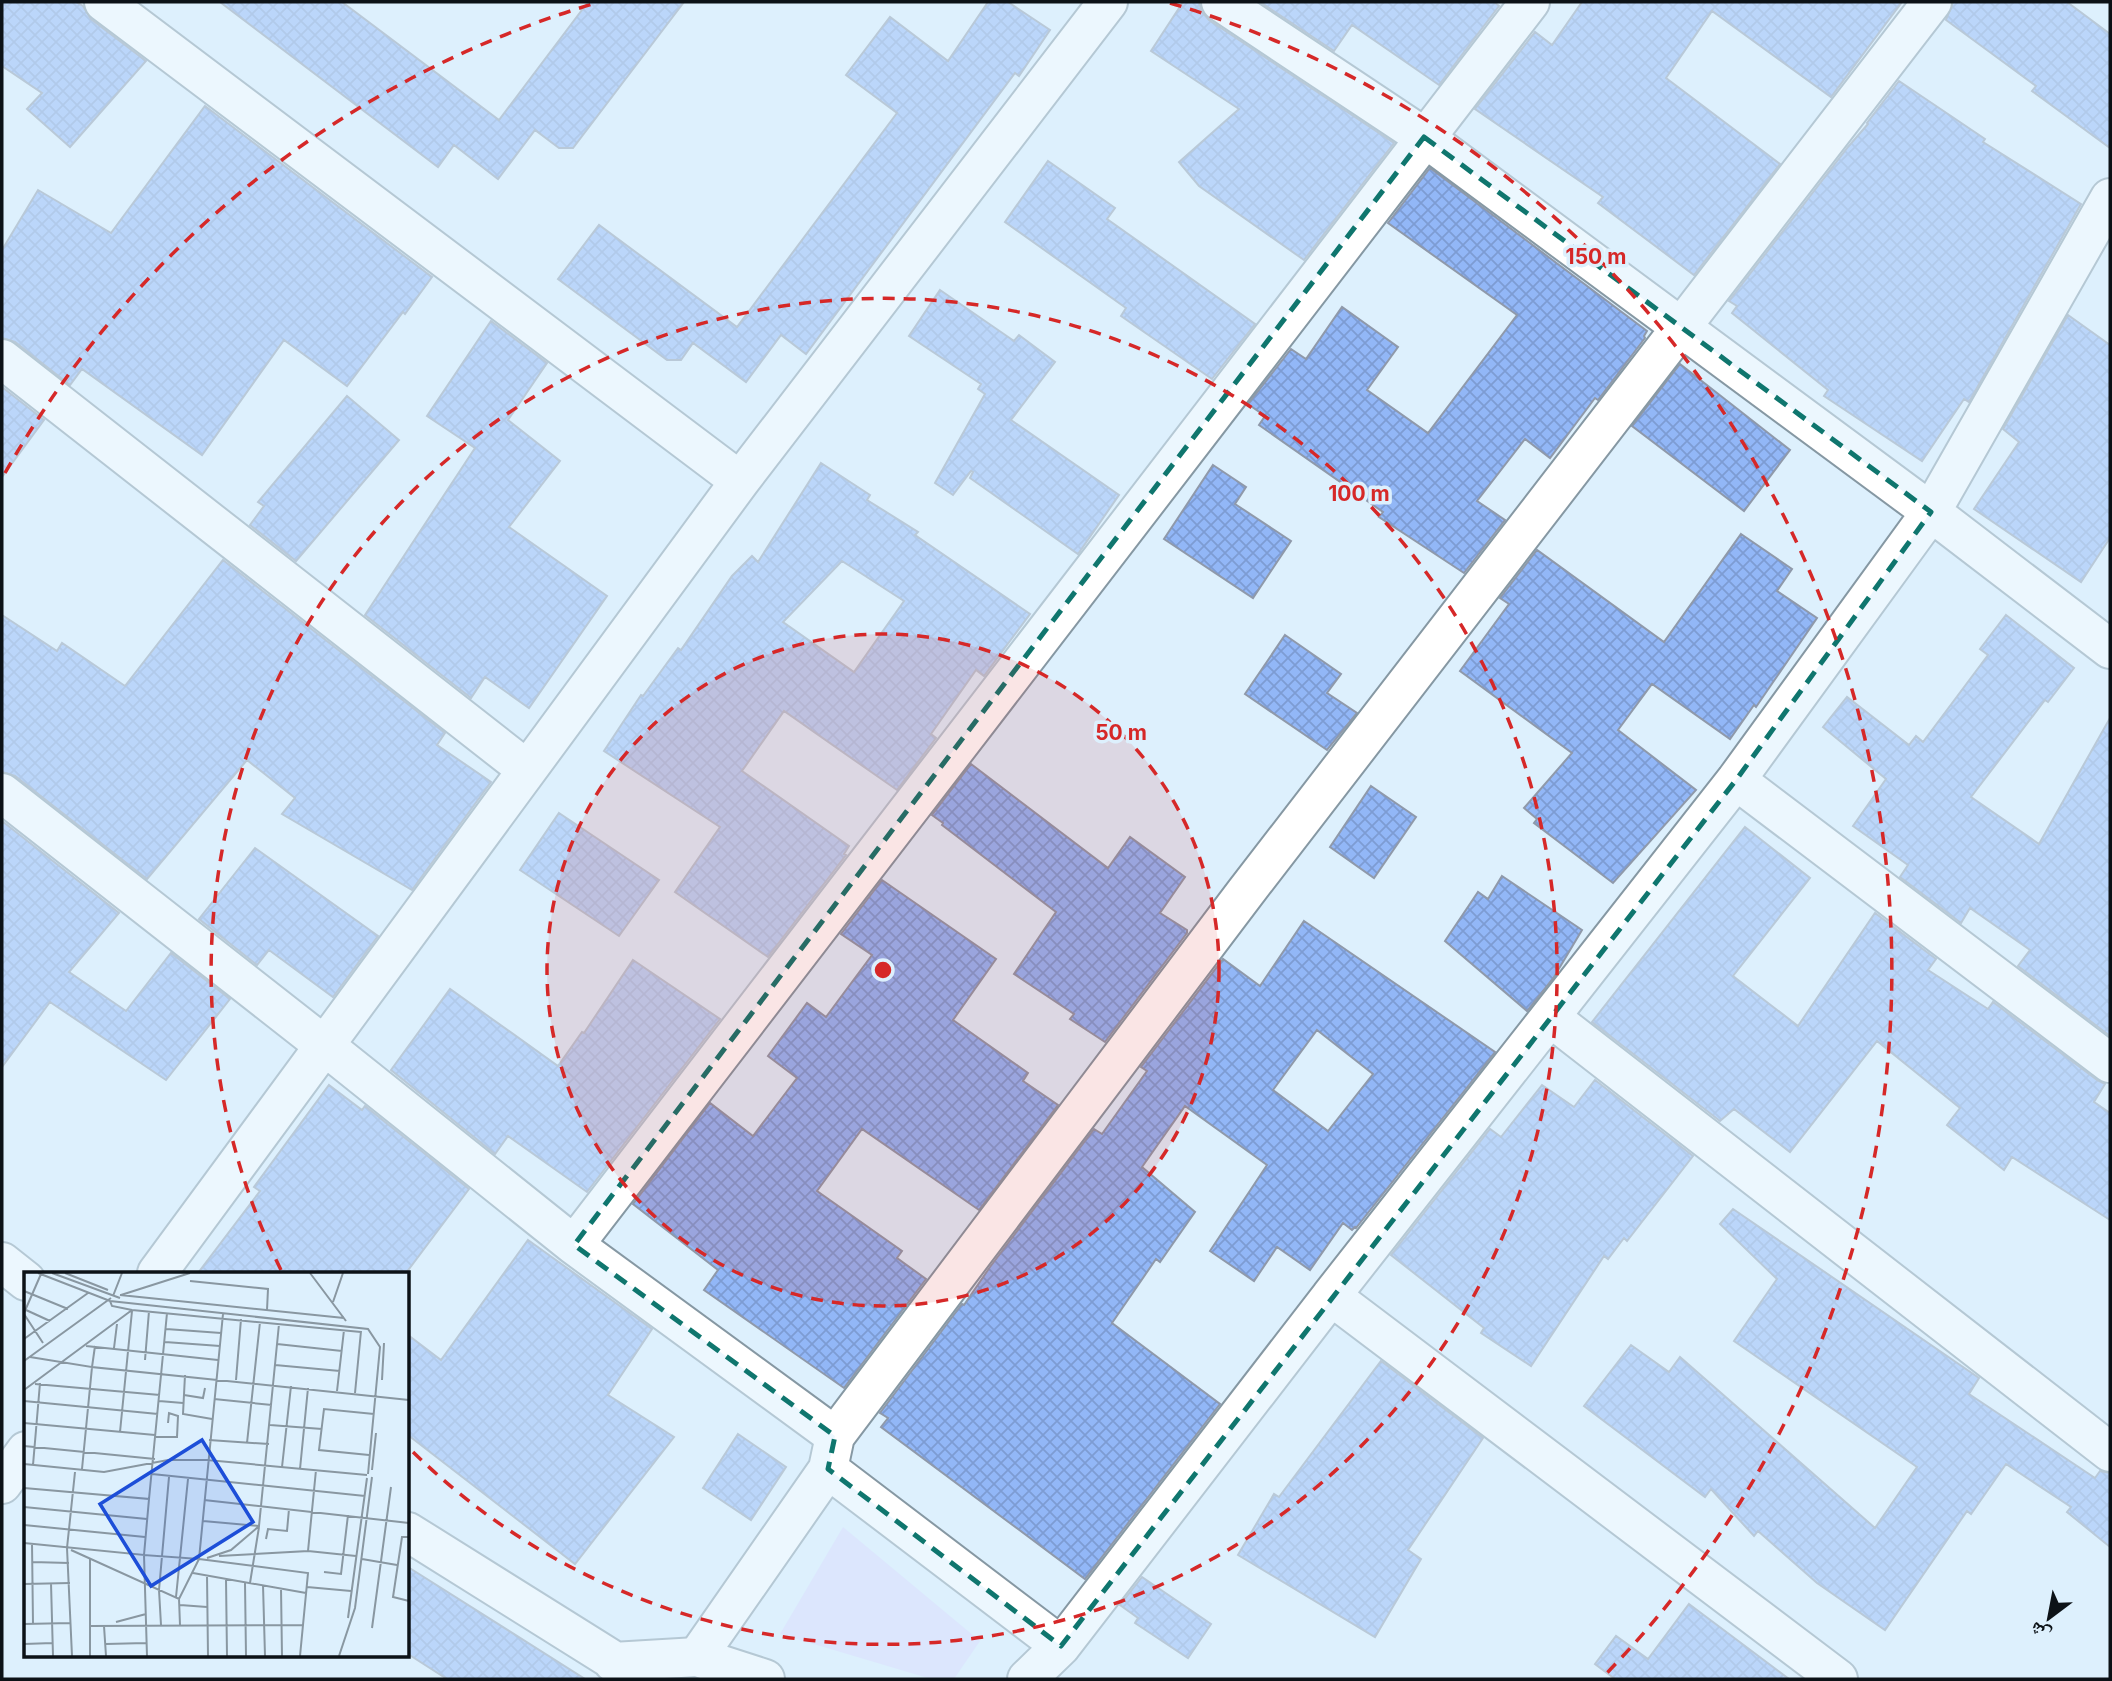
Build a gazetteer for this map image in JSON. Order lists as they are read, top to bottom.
{
  "north": "bottom left",
  "rings": ["150 m", "100 m", "50 m"]
}
